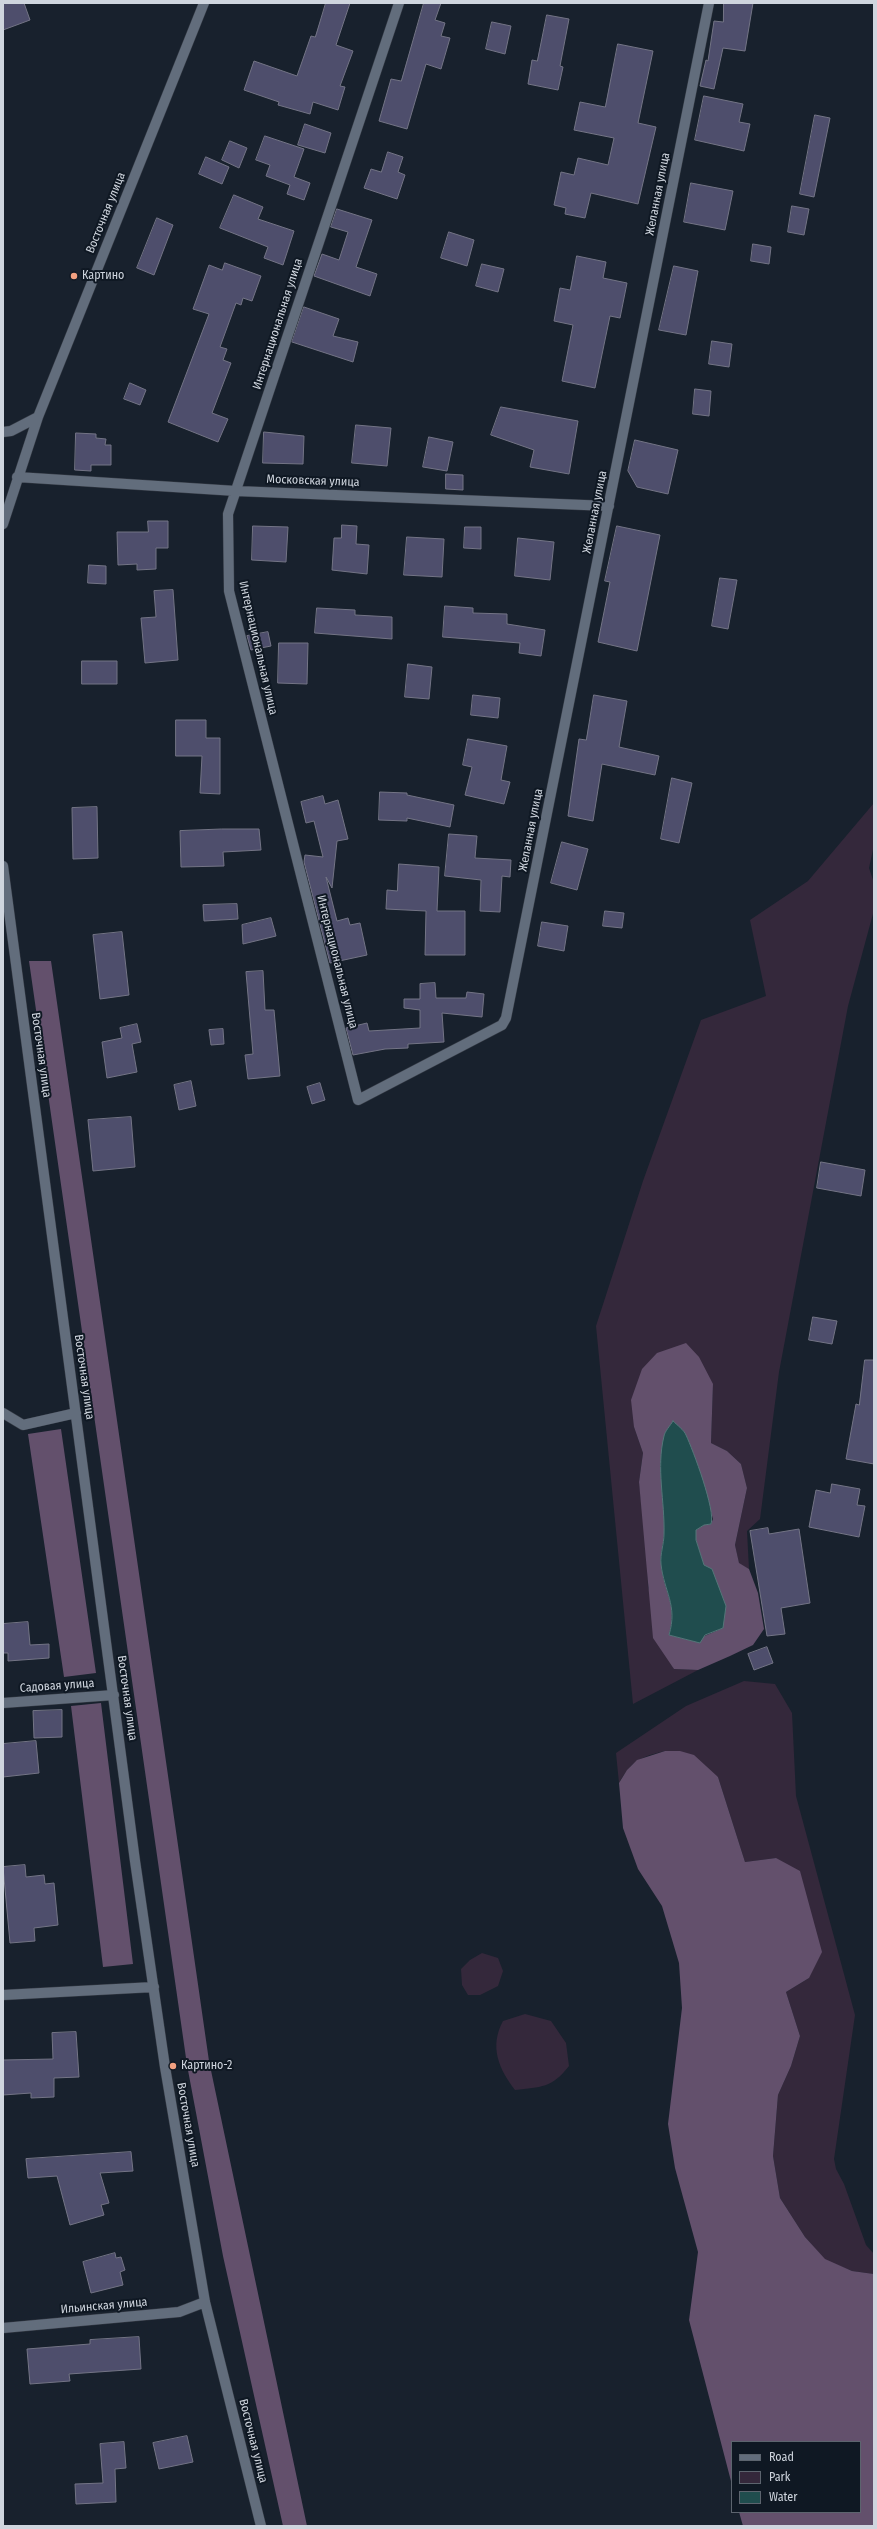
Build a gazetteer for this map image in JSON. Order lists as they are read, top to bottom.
{
  "streets": {
    "street": [
      "Желанная улица",
      "Восточная улица",
      "Интернациональная улица",
      "Московская улица",
      "Садовая улица",
      "Ильинская улица"
    ]
  },
  "crossings": [
    ["Желанная улица", "Интернациональная улица"],
    ["Желанная улица", "Московская улица"],
    ["Восточная улица", "Московская улица"],
    ["Восточная улица", "Садовая улица"],
    ["Восточная улица", "Ильинская улица"],
    ["Интернациональная улица", "Московская улица"]
  ],
  "places": ["Картино", "Картино-2"],
  "legend": ["Road", "Park", "Water"]
}
